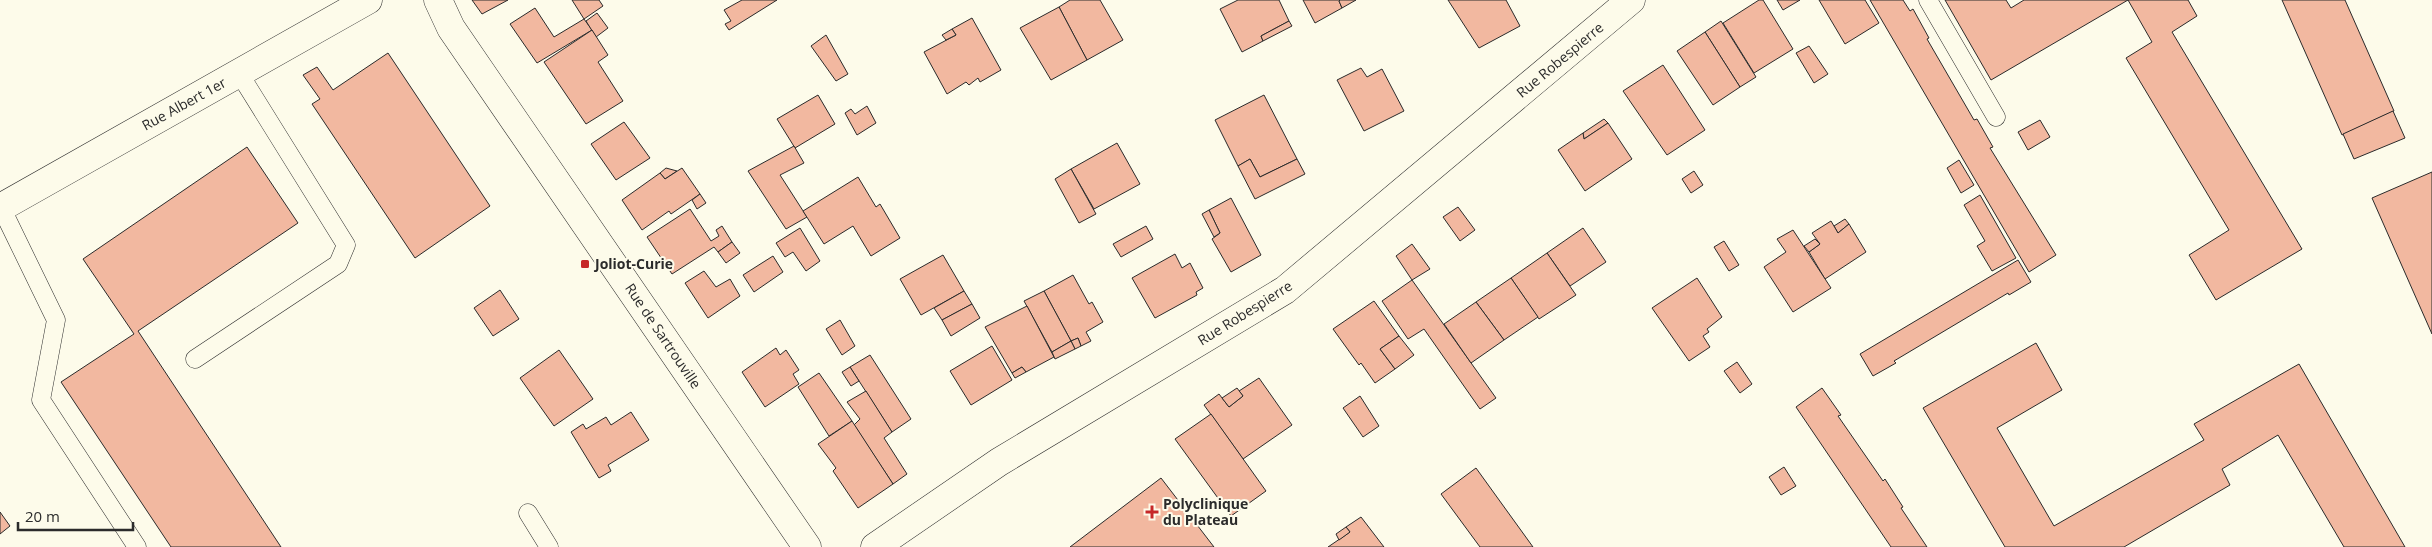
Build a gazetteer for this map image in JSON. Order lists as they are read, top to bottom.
{
  "streets": {
    "street": ["Rue Robespierre", "Rue Albert 1er", "Rue de Sartrouville"]
  },
  "places": {
    "transit": ["Joliot-Curie"],
    "health": ["Polyclinique du Plateau"]
  },
  "scale_bar": "20 m"
}
